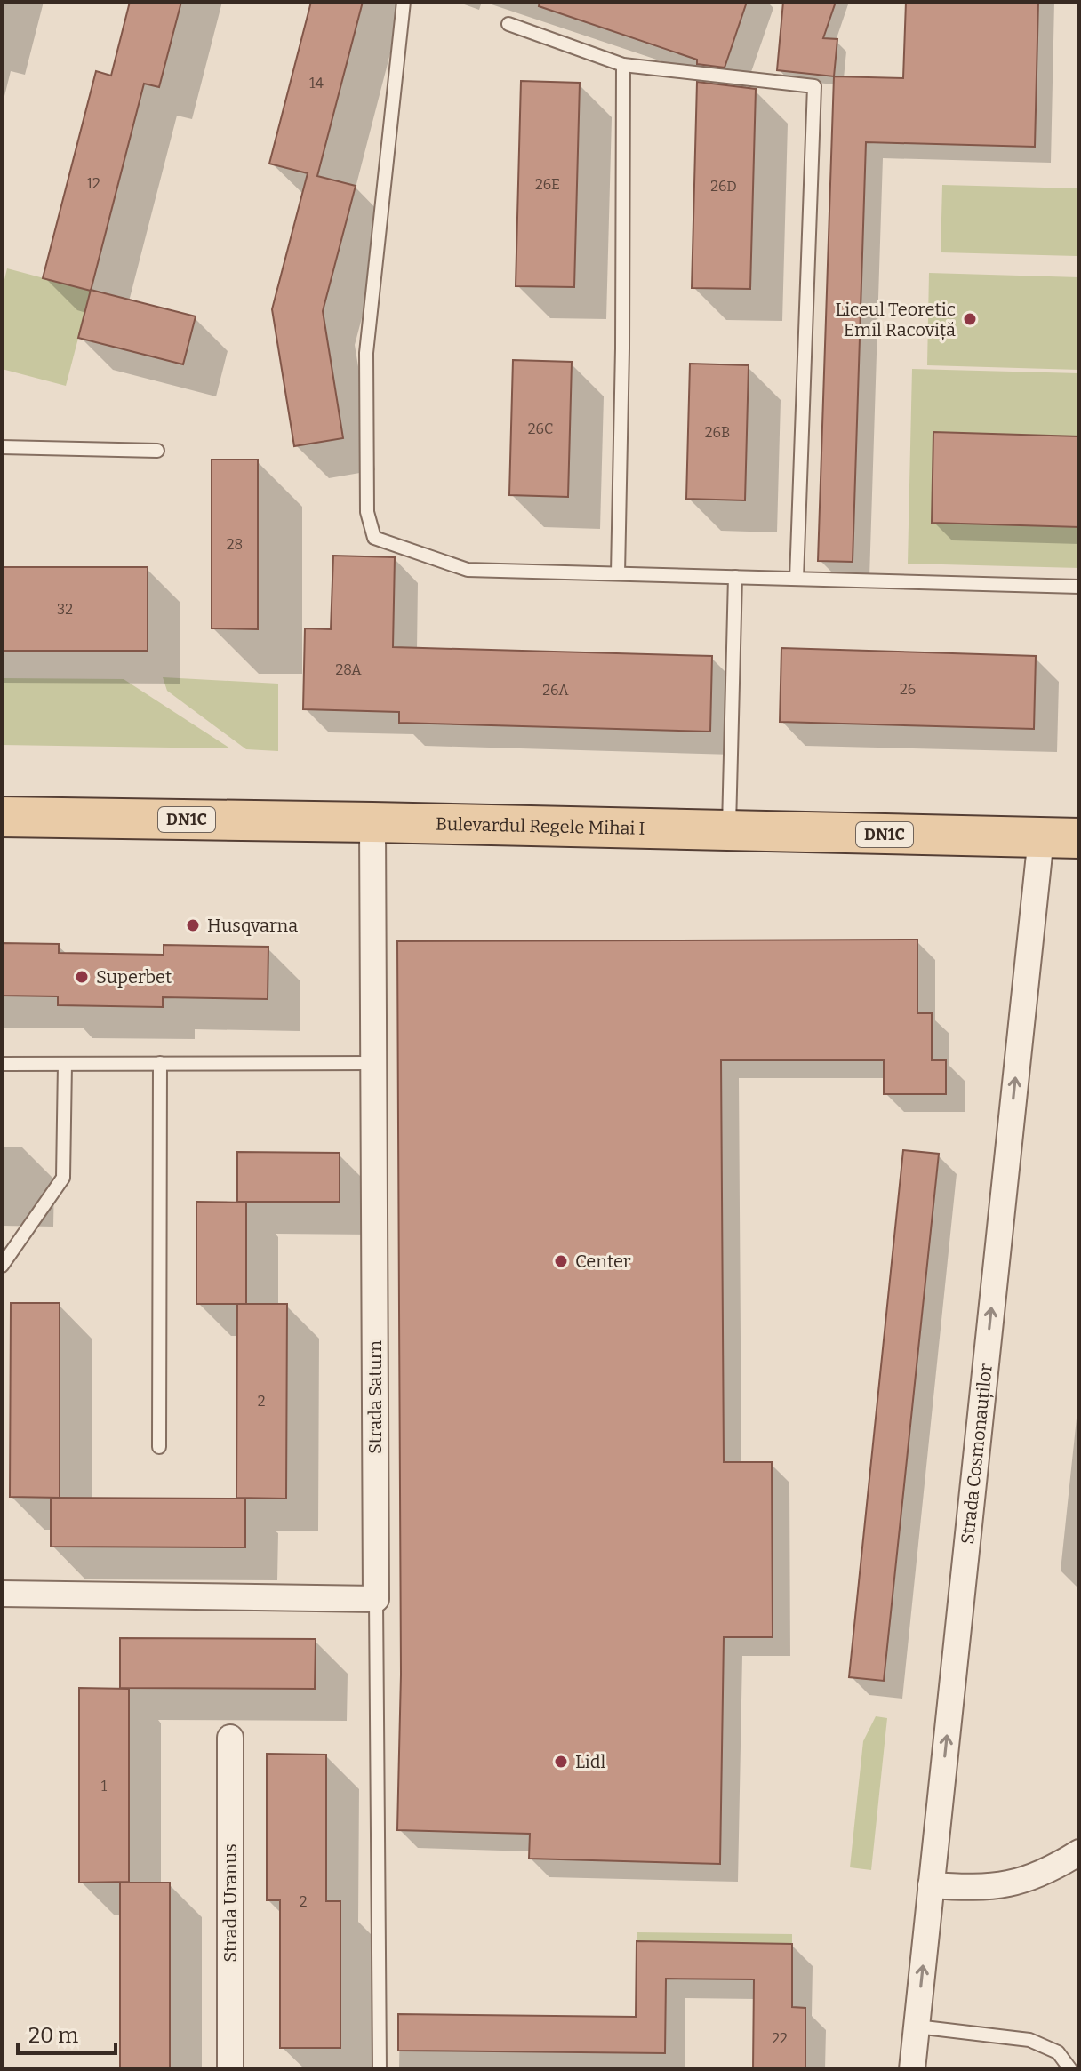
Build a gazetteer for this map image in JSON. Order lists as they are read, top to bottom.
{
  "streets": {
    "main road": ["DN1C", "Bulevardul Regele Mihai I"],
    "street": ["Strada Saturn", "Strada Cosmonauților", "Strada Uranus"]
  },
  "crossings": [
    ["Bulevardul Regele Mihai I", "Strada Saturn"],
    ["Bulevardul Regele Mihai I", "Strada Cosmonauților"]
  ],
  "one_way": ["Strada Cosmonauților"],
  "places": [
    "Liceul Teoretic Emil Racoviță",
    "Husqvarna",
    "Superbet",
    "Center",
    "Lidl"
  ],
  "house_numbers": [
    "14",
    "12",
    "26E",
    "26D",
    "26C",
    "26B",
    "28",
    "32",
    "28A",
    "26",
    "26A",
    "2",
    "1",
    "2",
    "22"
  ],
  "scale_bar": "20 m"
}
